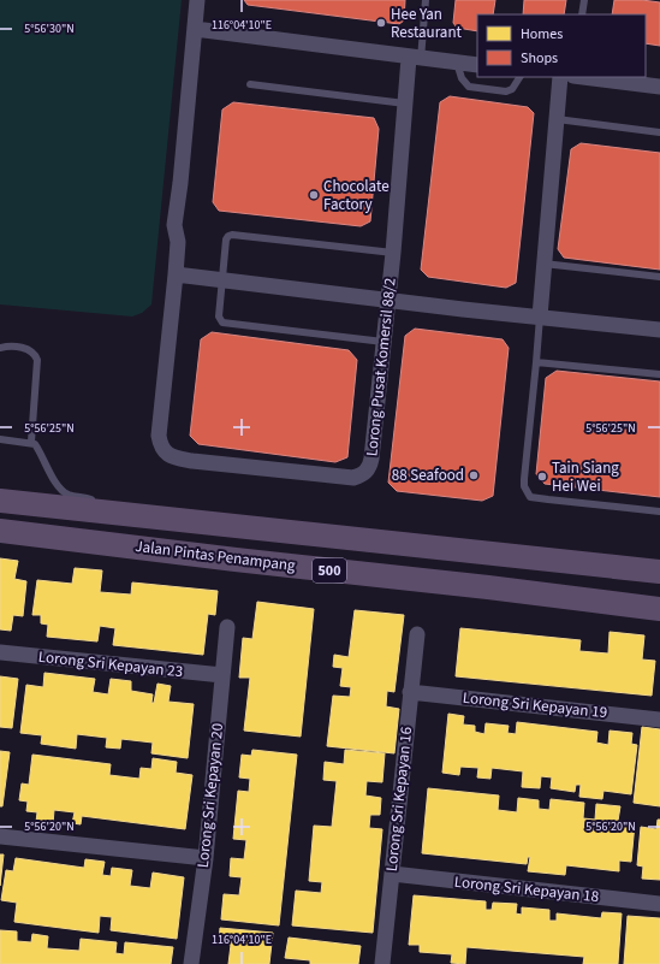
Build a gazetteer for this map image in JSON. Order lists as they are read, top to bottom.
{
  "streets": {
    "main road": ["Jalan Pintas Penampang", "500"],
    "street": [
      "Lorong Pusat Komersil 88/2",
      "Lorong Sri Kepayan 23",
      "Lorong Sri Kepayan 19",
      "Lorong Sri Kepayan 20",
      "Lorong Sri Kepayan 16",
      "Lorong Sri Kepayan 18"
    ]
  },
  "crossings": [
    ["Lorong Sri Kepayan 23", "Lorong Sri Kepayan 20"],
    ["Lorong Sri Kepayan 19", "Lorong Sri Kepayan 16"],
    ["Lorong Sri Kepayan 16", "Lorong Sri Kepayan 18"]
  ],
  "places": [
    "Hee Yan Restaurant",
    "Chocolate Factory",
    "88 Seafood",
    "Tain Siang Hei Wei"
  ],
  "legend": ["Homes", "Shops"],
  "coordinates": [
    "116°04'10\"E",
    "5°56'30\"N",
    "5°56'25\"N",
    "5°56'20\"N"
  ]
}
